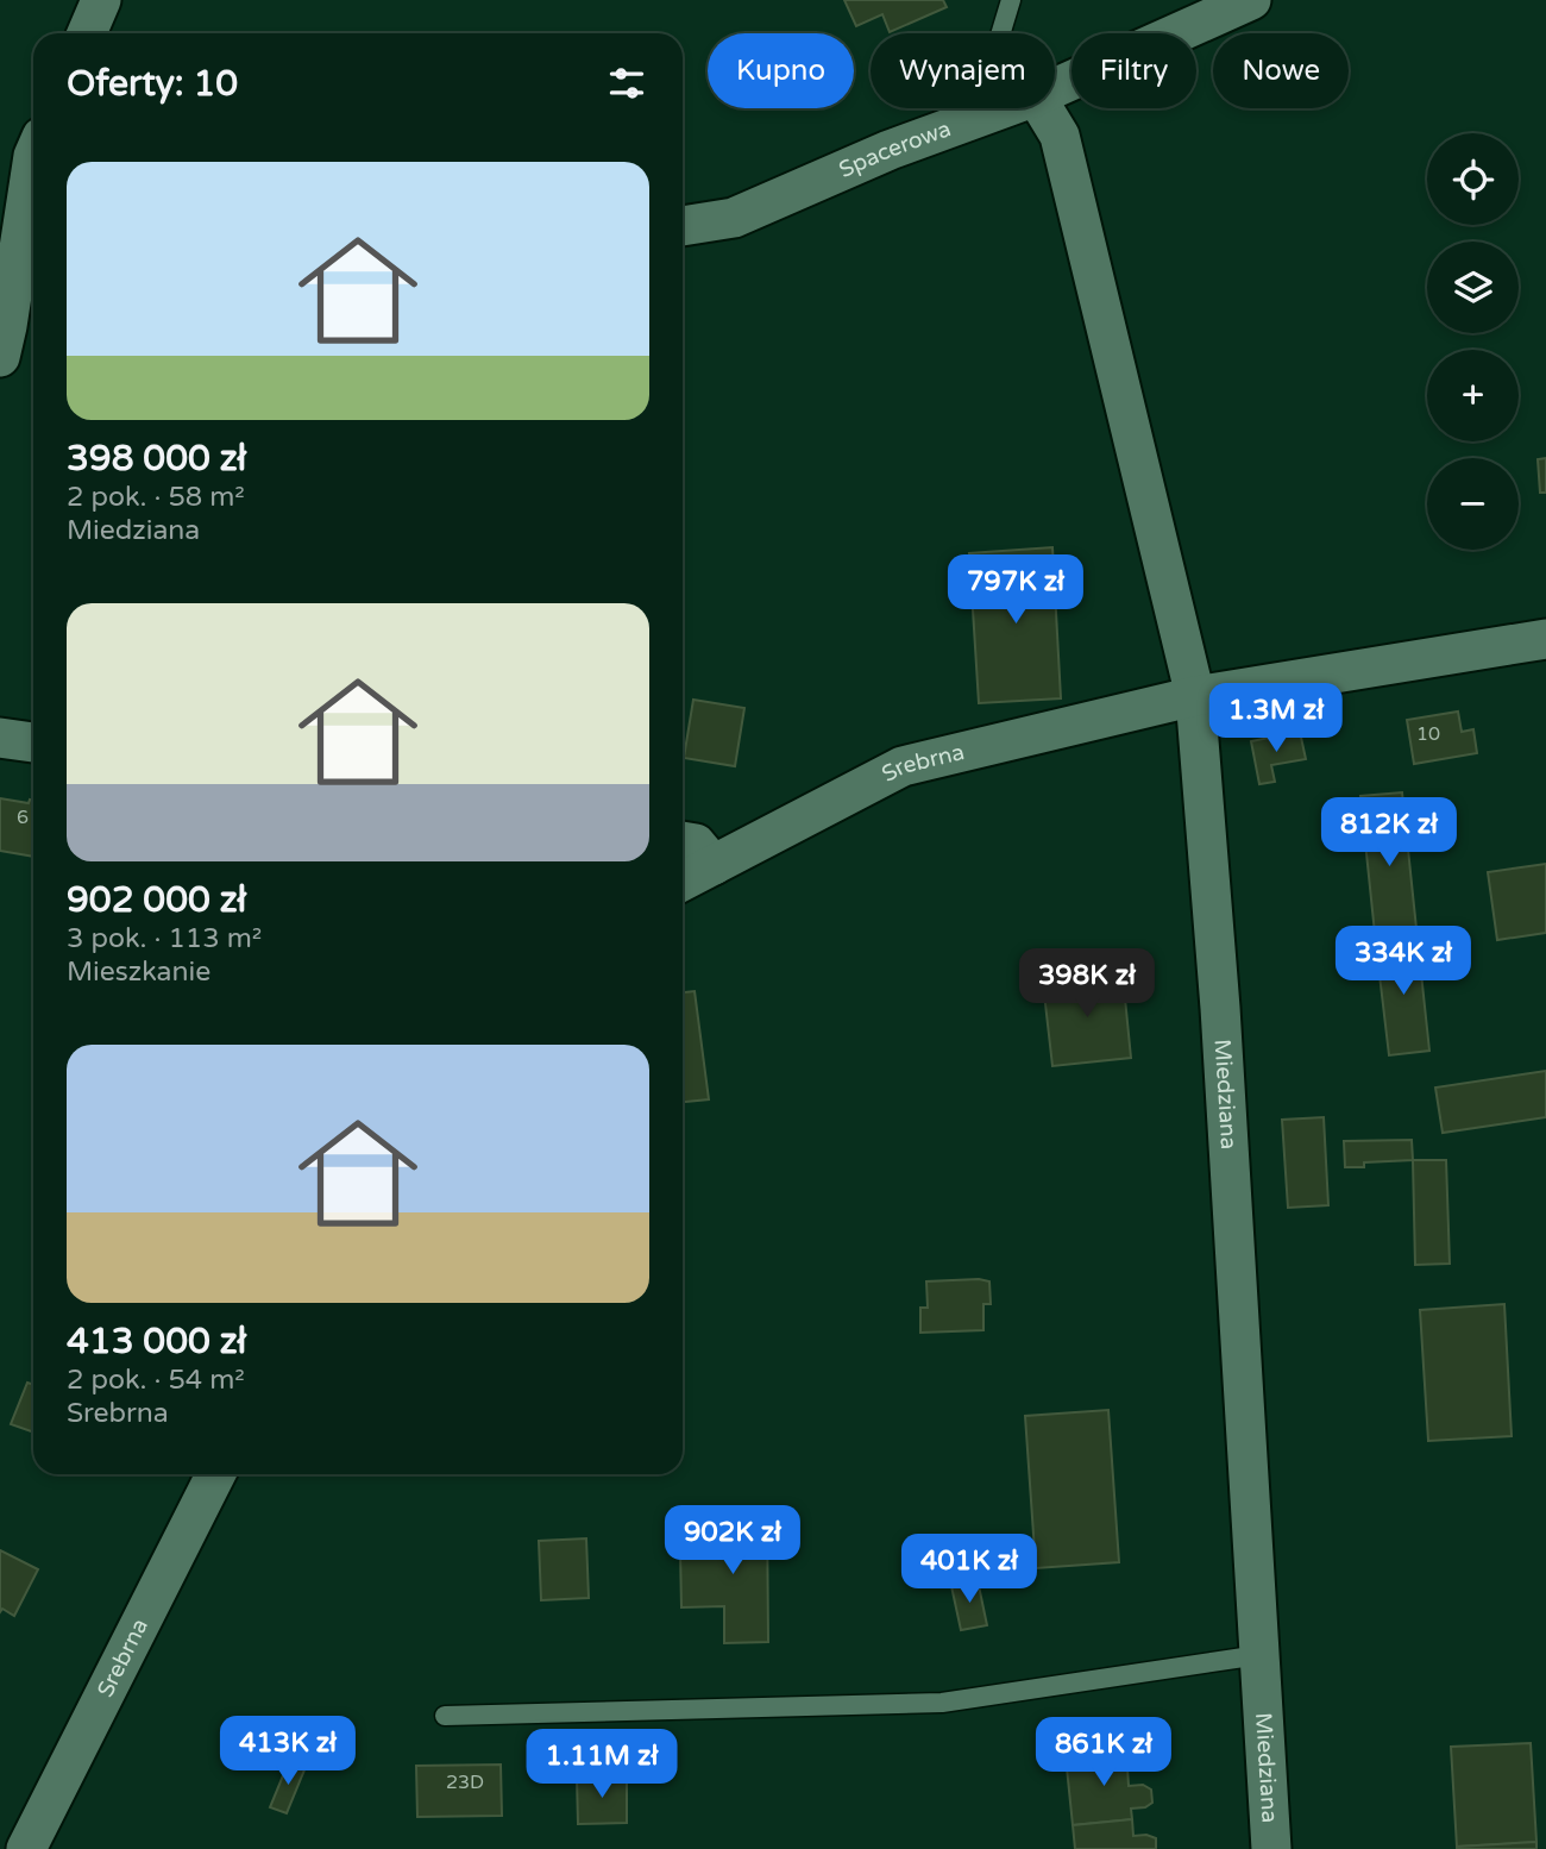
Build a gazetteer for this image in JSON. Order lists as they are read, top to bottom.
{
  "streets": {
    "street": ["Spacerowa", "Srebrna", "Miedziana"]
  },
  "crossings": [
    ["Srebrna", "Miedziana"]
  ],
  "house_numbers": ["10", "6", "23D"],
  "page": {
    "chip": [
      "Kupno",
      "Wynajem",
      "Filtry",
      "Nowe"
    ],
    "heading": "Oferty: 10",
    "map_buttons": ["+", "−"],
    "list": [
      {
        "name": "398 000 zł",
        "note": "2 pok. · 58 m² · Miedziana"
      },
      {
        "name": "902 000 zł",
        "note": "3 pok. · 113 m² · Mieszkanie"
      },
      {
        "name": "413 000 zł",
        "note": "2 pok. · 54 m² · Srebrna"
      }
    ],
    "price": [
      "797K zł",
      "1.3M zł",
      "812K zł",
      "334K zł",
      "398K zł",
      "902K zł",
      "401K zł",
      "413K zł",
      "861K zł",
      "1.11M zł"
    ]
  }
}
